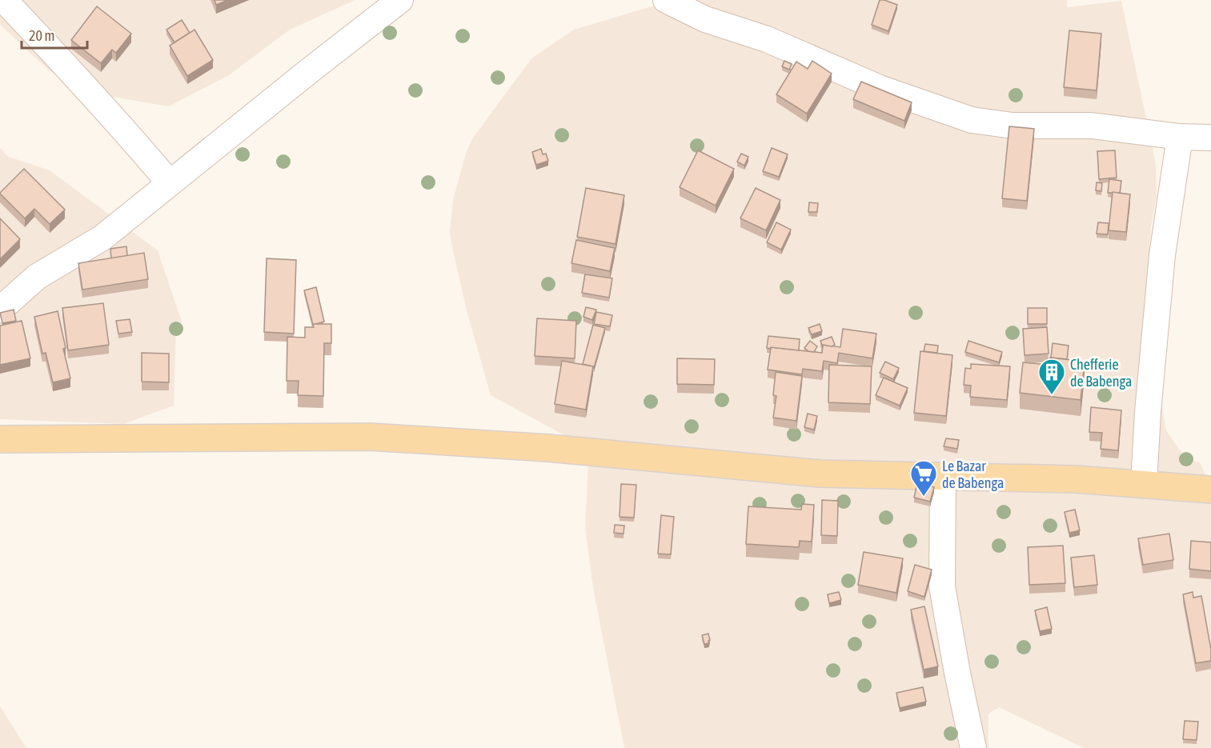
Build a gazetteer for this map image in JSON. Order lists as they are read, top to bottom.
{
  "places": {
    "building": ["Chefferie de Babenga"],
    "supermarket": ["Le Bazar de Babenga"]
  },
  "scale_bar": "20 m"
}
